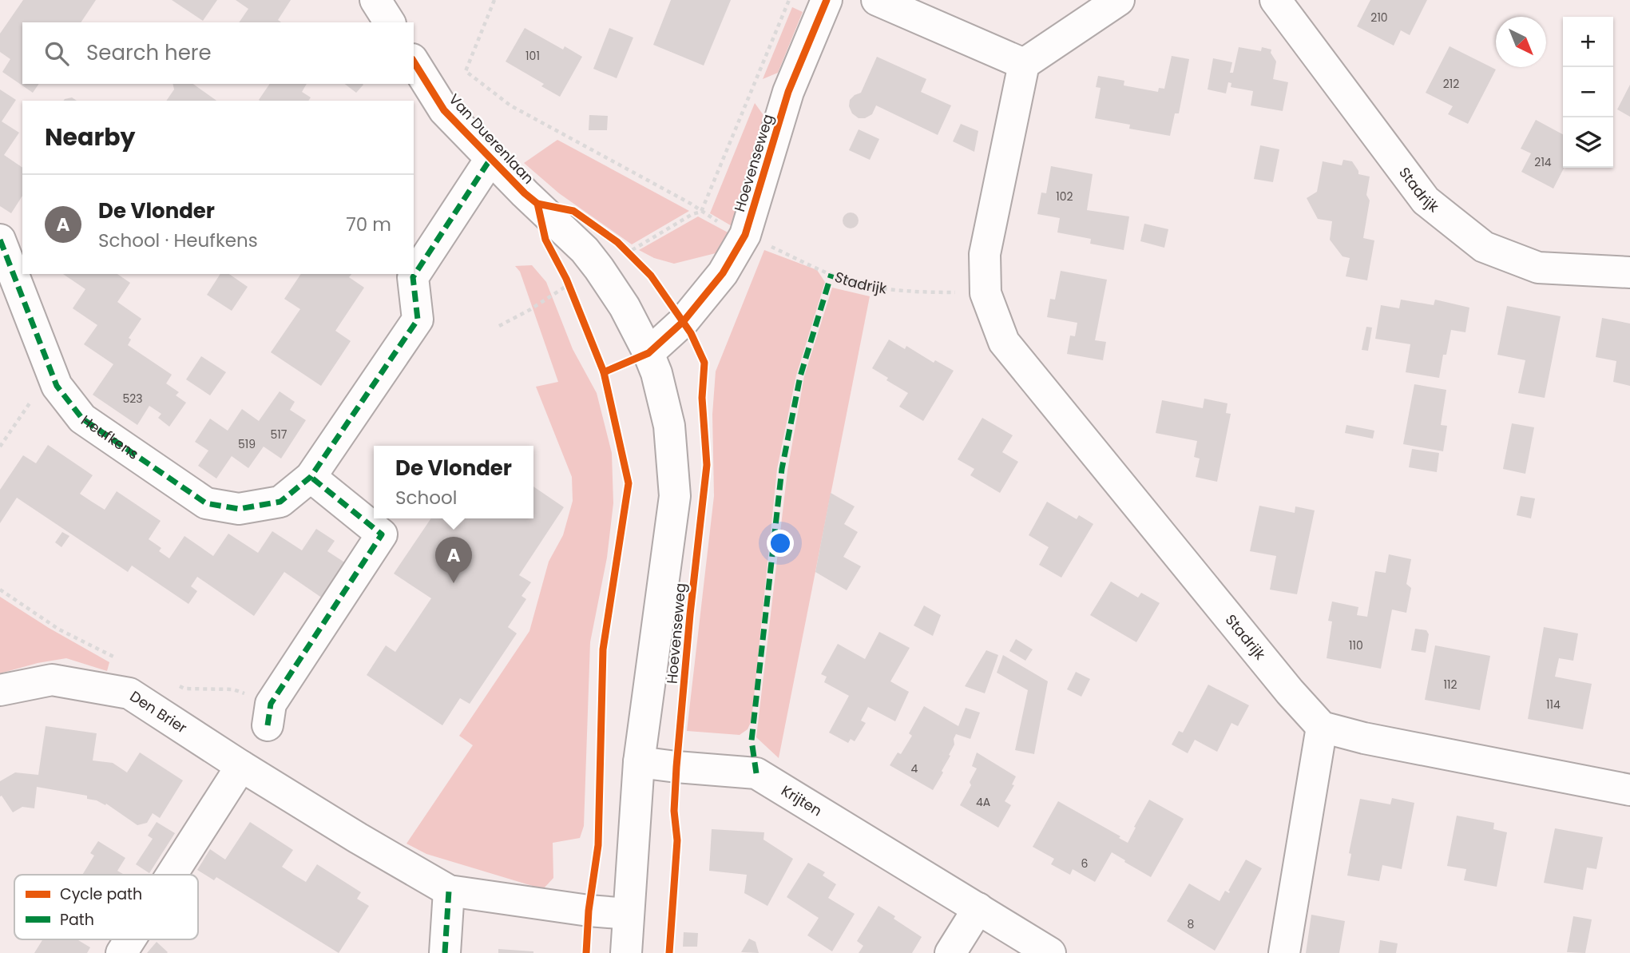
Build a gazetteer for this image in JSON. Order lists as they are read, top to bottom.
{
  "streets": {
    "street": [
      "Van Duerenlaan",
      "Hoevenseweg",
      "Stadrijk",
      "Heufkens",
      "Den Brier",
      "Krijten"
    ]
  },
  "crossings": [
    ["Van Duerenlaan", "Hoevenseweg"],
    ["Van Duerenlaan", "Heufkens"],
    ["Hoevenseweg", "Stadrijk"],
    ["Hoevenseweg", "Den Brier"],
    ["Hoevenseweg", "Krijten"]
  ],
  "house_numbers": [
    "210",
    "101",
    "212",
    "214",
    "102",
    "523",
    "517",
    "519",
    "110",
    "112",
    "114",
    "4",
    "4A",
    "6",
    "8"
  ],
  "legend": ["Cycle path", "Path"],
  "north": "bottom right",
  "page": {
    "map_buttons": ["+", "−"],
    "search": "Search here",
    "heading": "Nearby",
    "list": [
      {
        "mark": "A",
        "name": "De Vlonder",
        "note": "School · Heufkens",
        "value": "70 m"
      }
    ],
    "popup": ["De Vlonder", "School"],
    "pins": "A"
  }
}
